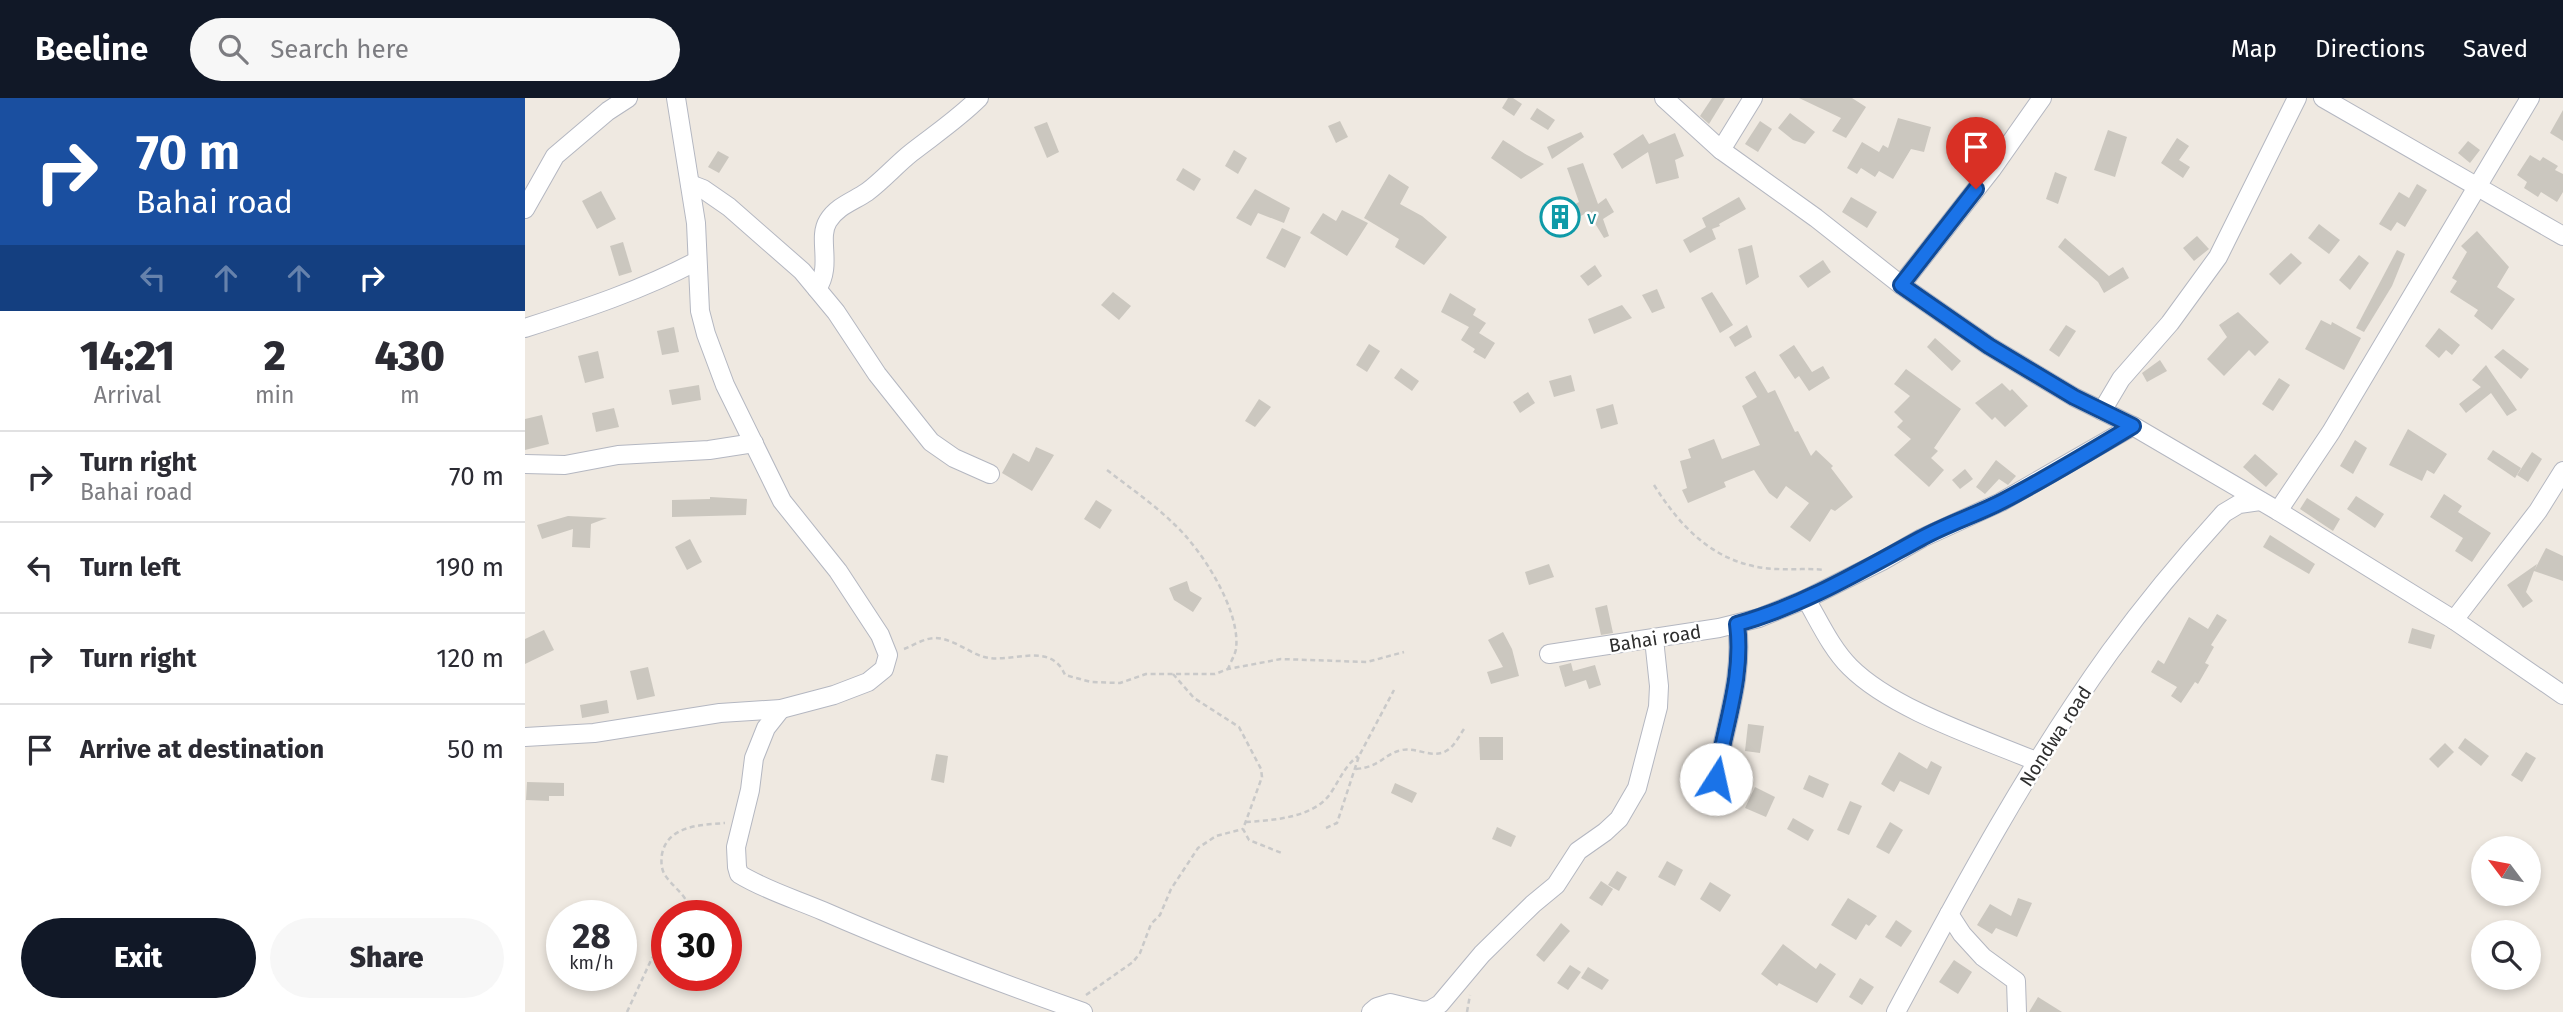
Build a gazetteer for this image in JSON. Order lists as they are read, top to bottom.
{
  "streets": {
    "street": ["Bahai road", "Nondwa road"]
  },
  "places": {
    "building": ["v"]
  },
  "north": "top left",
  "page": {
    "header": "Beeline",
    "search": "Search here",
    "nav": ["Map", "Directions", "Saved"],
    "turn": ["70 m", "Bahai road"],
    "eta": [
      "14:21",
      "Arrival",
      "2",
      "min",
      "430",
      "m"
    ],
    "list": [
      {
        "name": "Turn right",
        "note": "Bahai road",
        "value": "70 m"
      },
      {
        "name": "Turn left",
        "value": "190 m"
      },
      {
        "name": "Turn right",
        "value": "120 m"
      },
      {
        "name": "Arrive at destination",
        "value": "50 m"
      }
    ],
    "speed": "28 km/h",
    "limit": "30",
    "buttons": ["Exit", "Share"]
  }
}
